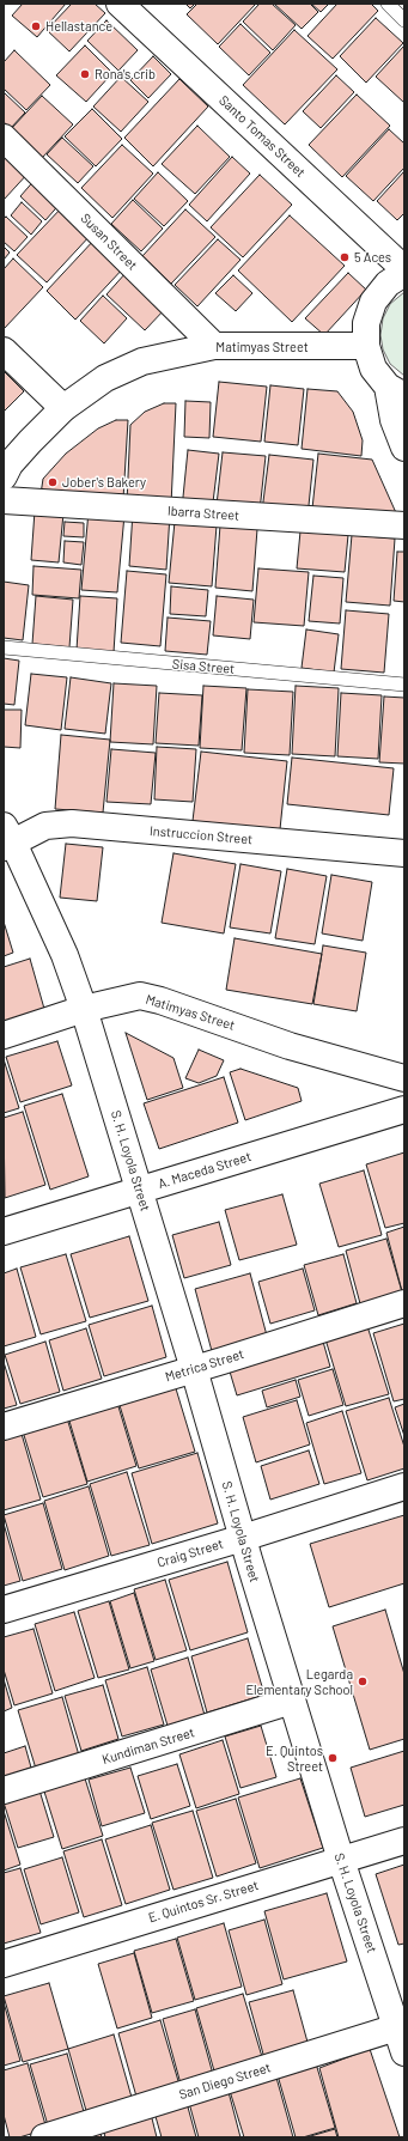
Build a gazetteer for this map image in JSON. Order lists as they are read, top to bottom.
{
  "streets": {
    "street": [
      "Santo Tomas Street",
      "Susan Street",
      "Matimyas Street",
      "Ibarra Street",
      "Instruccion Street",
      "S. H. Loyola Street",
      "A. Maceda Street",
      "Metrica Street",
      "Craig Street",
      "Kundiman Street",
      "E. Quintos Sr. Street",
      "San Diego Street"
    ],
    "lane": ["Sisa Street"]
  },
  "crossings": [
    ["Susan Street", "Matimyas Street"],
    ["Matimyas Street", "S. H. Loyola Street"],
    ["S. H. Loyola Street", "A. Maceda Street"],
    ["S. H. Loyola Street", "Metrica Street"],
    ["S. H. Loyola Street", "Craig Street"],
    ["S. H. Loyola Street", "Kundiman Street"],
    ["S. H. Loyola Street", "E. Quintos Sr. Street"],
    ["S. H. Loyola Street", "San Diego Street"]
  ],
  "places": [
    "Hellastance",
    "Rona's crib",
    "5 Aces",
    "Jober's Bakery",
    "Legarda Elementary School",
    "E. Quintos Street"
  ]
}
